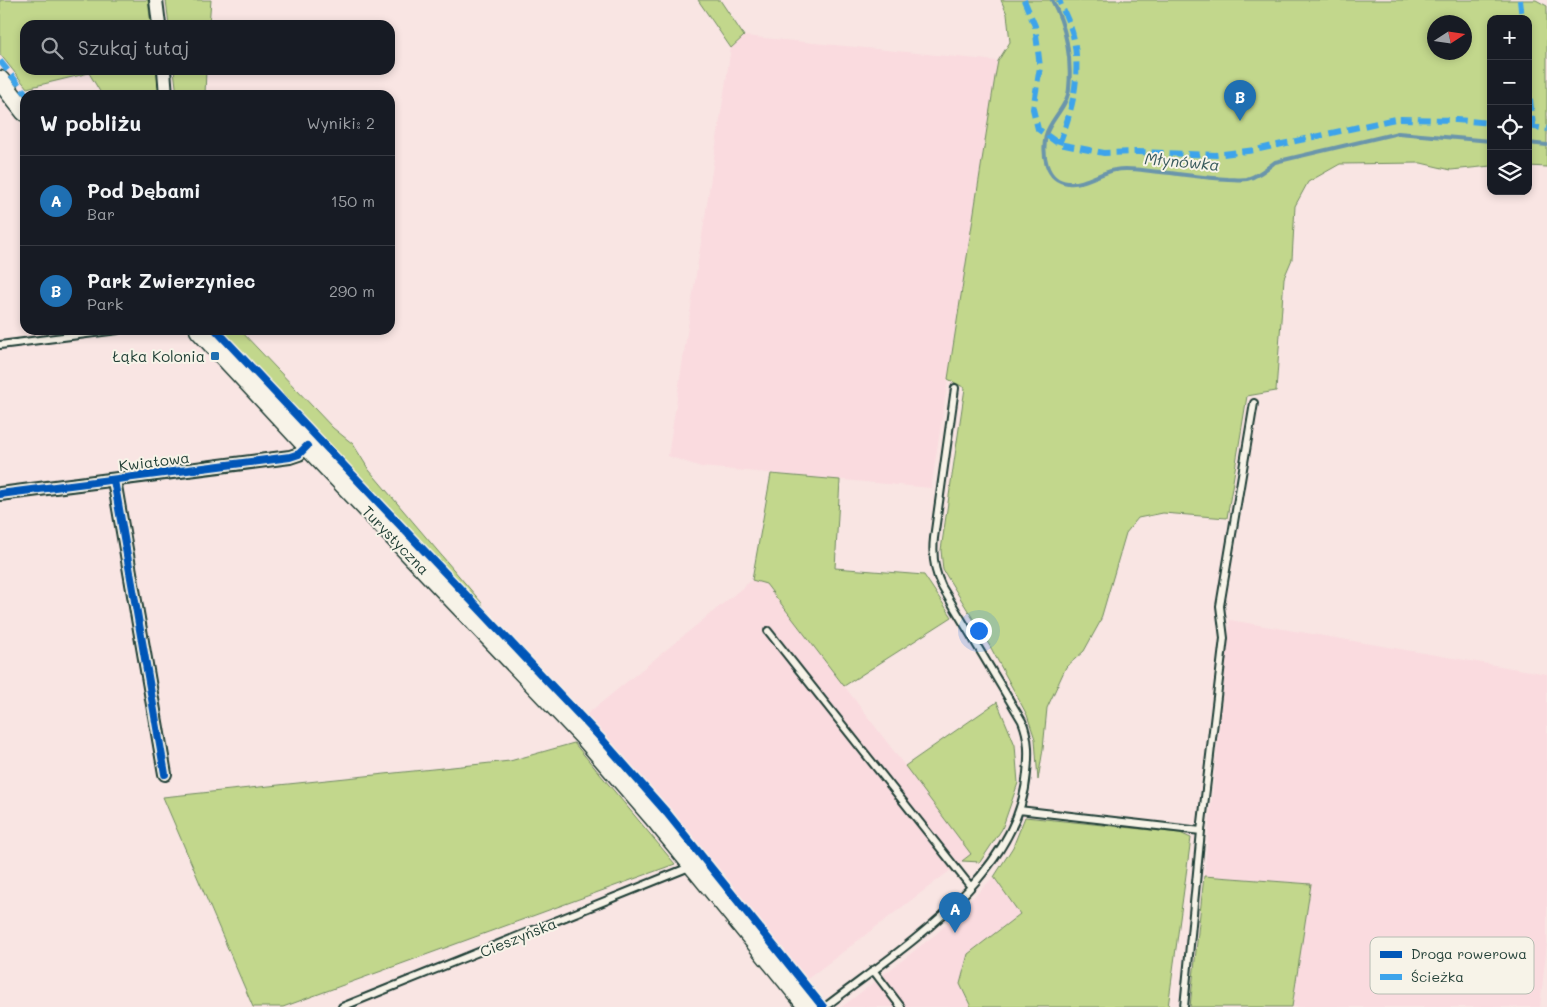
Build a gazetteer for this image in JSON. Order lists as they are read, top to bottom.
{
  "streets": {
    "main road": ["Turystyczna"],
    "street": ["Kwiatowa"],
    "lane": ["Cieszyńska"]
  },
  "crossings": [
    ["Kwiatowa", "Turystyczna"],
    ["Turystyczna", "Cieszyńska"]
  ],
  "water": ["Młynówka"],
  "places": {
    "transit": ["Łąka Kolonia"]
  },
  "legend": ["Droga rowerowa", "Ścieżka"],
  "north": "right",
  "page": {
    "map_buttons": ["+", "−"],
    "search": "Szukaj tutaj",
    "pins": ["B", "A"],
    "heading": ["W pobliżu", "Wyniki: 2"],
    "list": [
      {
        "mark": "A",
        "name": "Pod Dębami",
        "note": "Bar",
        "value": "150 m"
      },
      {
        "mark": "B",
        "name": "Park Zwierzyniec",
        "note": "Park",
        "value": "290 m"
      }
    ]
  }
}
